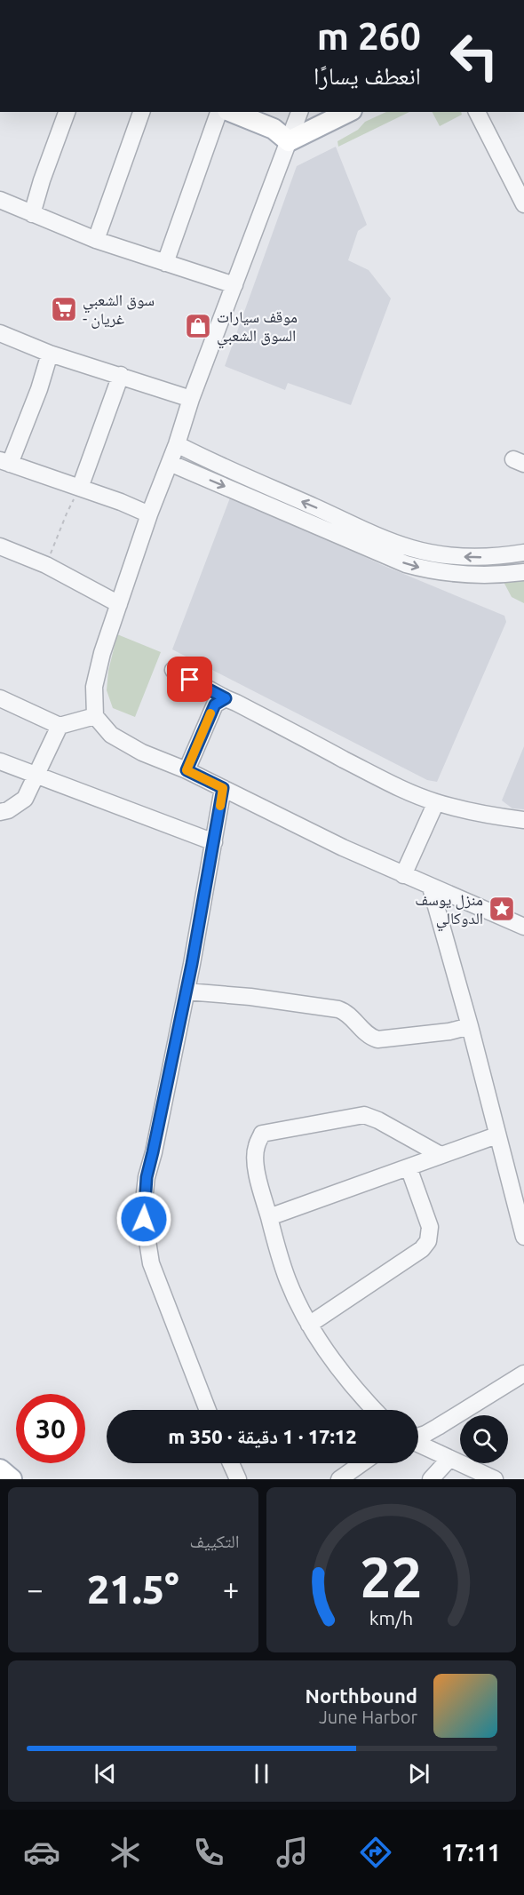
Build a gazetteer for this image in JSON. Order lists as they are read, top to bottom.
{
  "places": {
    "supermarket": ["سوق الشعبي - غريان"],
    "shop": ["موقف سيارات السوق الشعبي"],
    "place": ["منزل يوسف الدوكالي"]
  },
  "page": {
    "turn": ["260 m", "انعطف يسارًا"],
    "limit": "30",
    "trip": "17:12 · 1 دقيقة · 350 m",
    "tile": "التكييف",
    "heat": ["−", "21.5°", "+"],
    "song": ["Northbound", "June Harbor"],
    "tabs": "17:11",
    "gauge": ["22", "km/h"]
  }
}
